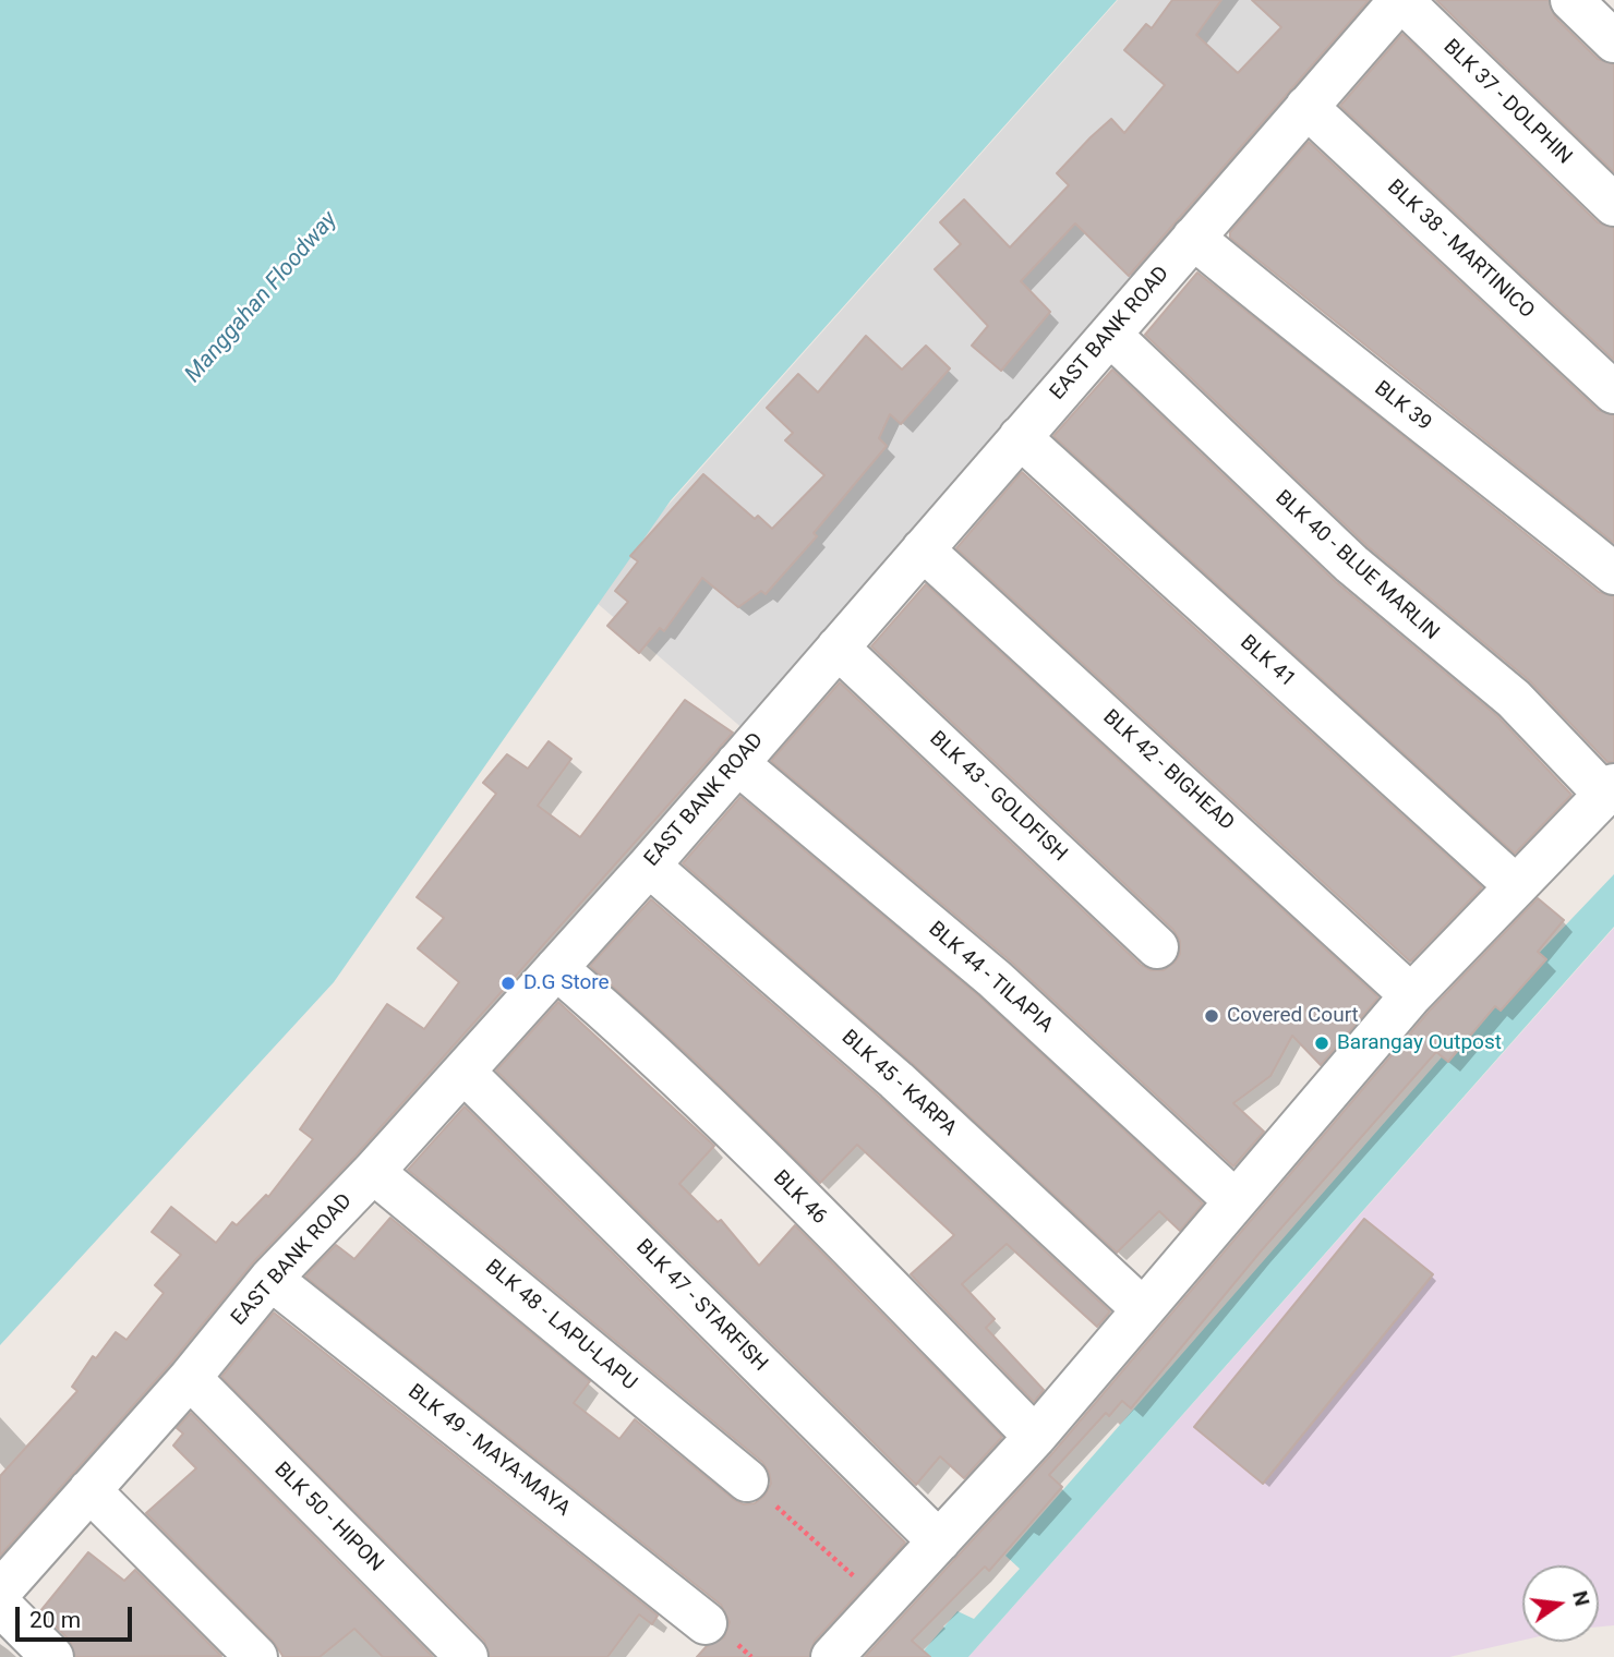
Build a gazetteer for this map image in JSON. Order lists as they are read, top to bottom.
{
  "streets": {
    "street": [
      "BLK 37 - DOLPHIN",
      "BLK 38 - MARTINICO",
      "EAST BANK ROAD",
      "BLK 39",
      "BLK 40 - BLUE MARLIN",
      "BLK 41",
      "BLK 42 - BIGHEAD",
      "BLK 43 - GOLDFISH",
      "BLK 44 - TILAPIA",
      "BLK 45 - KARPA",
      "BLK 46",
      "BLK 47 - STARFISH",
      "BLK 48 - LAPU-LAPU",
      "BLK 49 - MAYA-MAYA",
      "BLK 50 - HIPON"
    ]
  },
  "crossings": [
    ["BLK 37 - DOLPHIN", "EAST BANK ROAD"],
    ["BLK 38 - MARTINICO", "EAST BANK ROAD"],
    ["EAST BANK ROAD", "BLK 39"],
    ["EAST BANK ROAD", "BLK 40 - BLUE MARLIN"],
    ["EAST BANK ROAD", "BLK 41"],
    ["EAST BANK ROAD", "BLK 42 - BIGHEAD"],
    ["EAST BANK ROAD", "BLK 43 - GOLDFISH"],
    ["EAST BANK ROAD", "BLK 44 - TILAPIA"],
    ["EAST BANK ROAD", "BLK 45 - KARPA"],
    ["EAST BANK ROAD", "BLK 46"],
    ["EAST BANK ROAD", "BLK 47 - STARFISH"],
    ["EAST BANK ROAD", "BLK 48 - LAPU-LAPU"],
    ["EAST BANK ROAD", "BLK 49 - MAYA-MAYA"],
    ["EAST BANK ROAD", "BLK 50 - HIPON"]
  ],
  "water": ["Manggahan Floodway"],
  "places": ["D.G Store", "Covered Court", "Barangay Outpost"],
  "scale_bar": "20 m",
  "north": "right"
}
